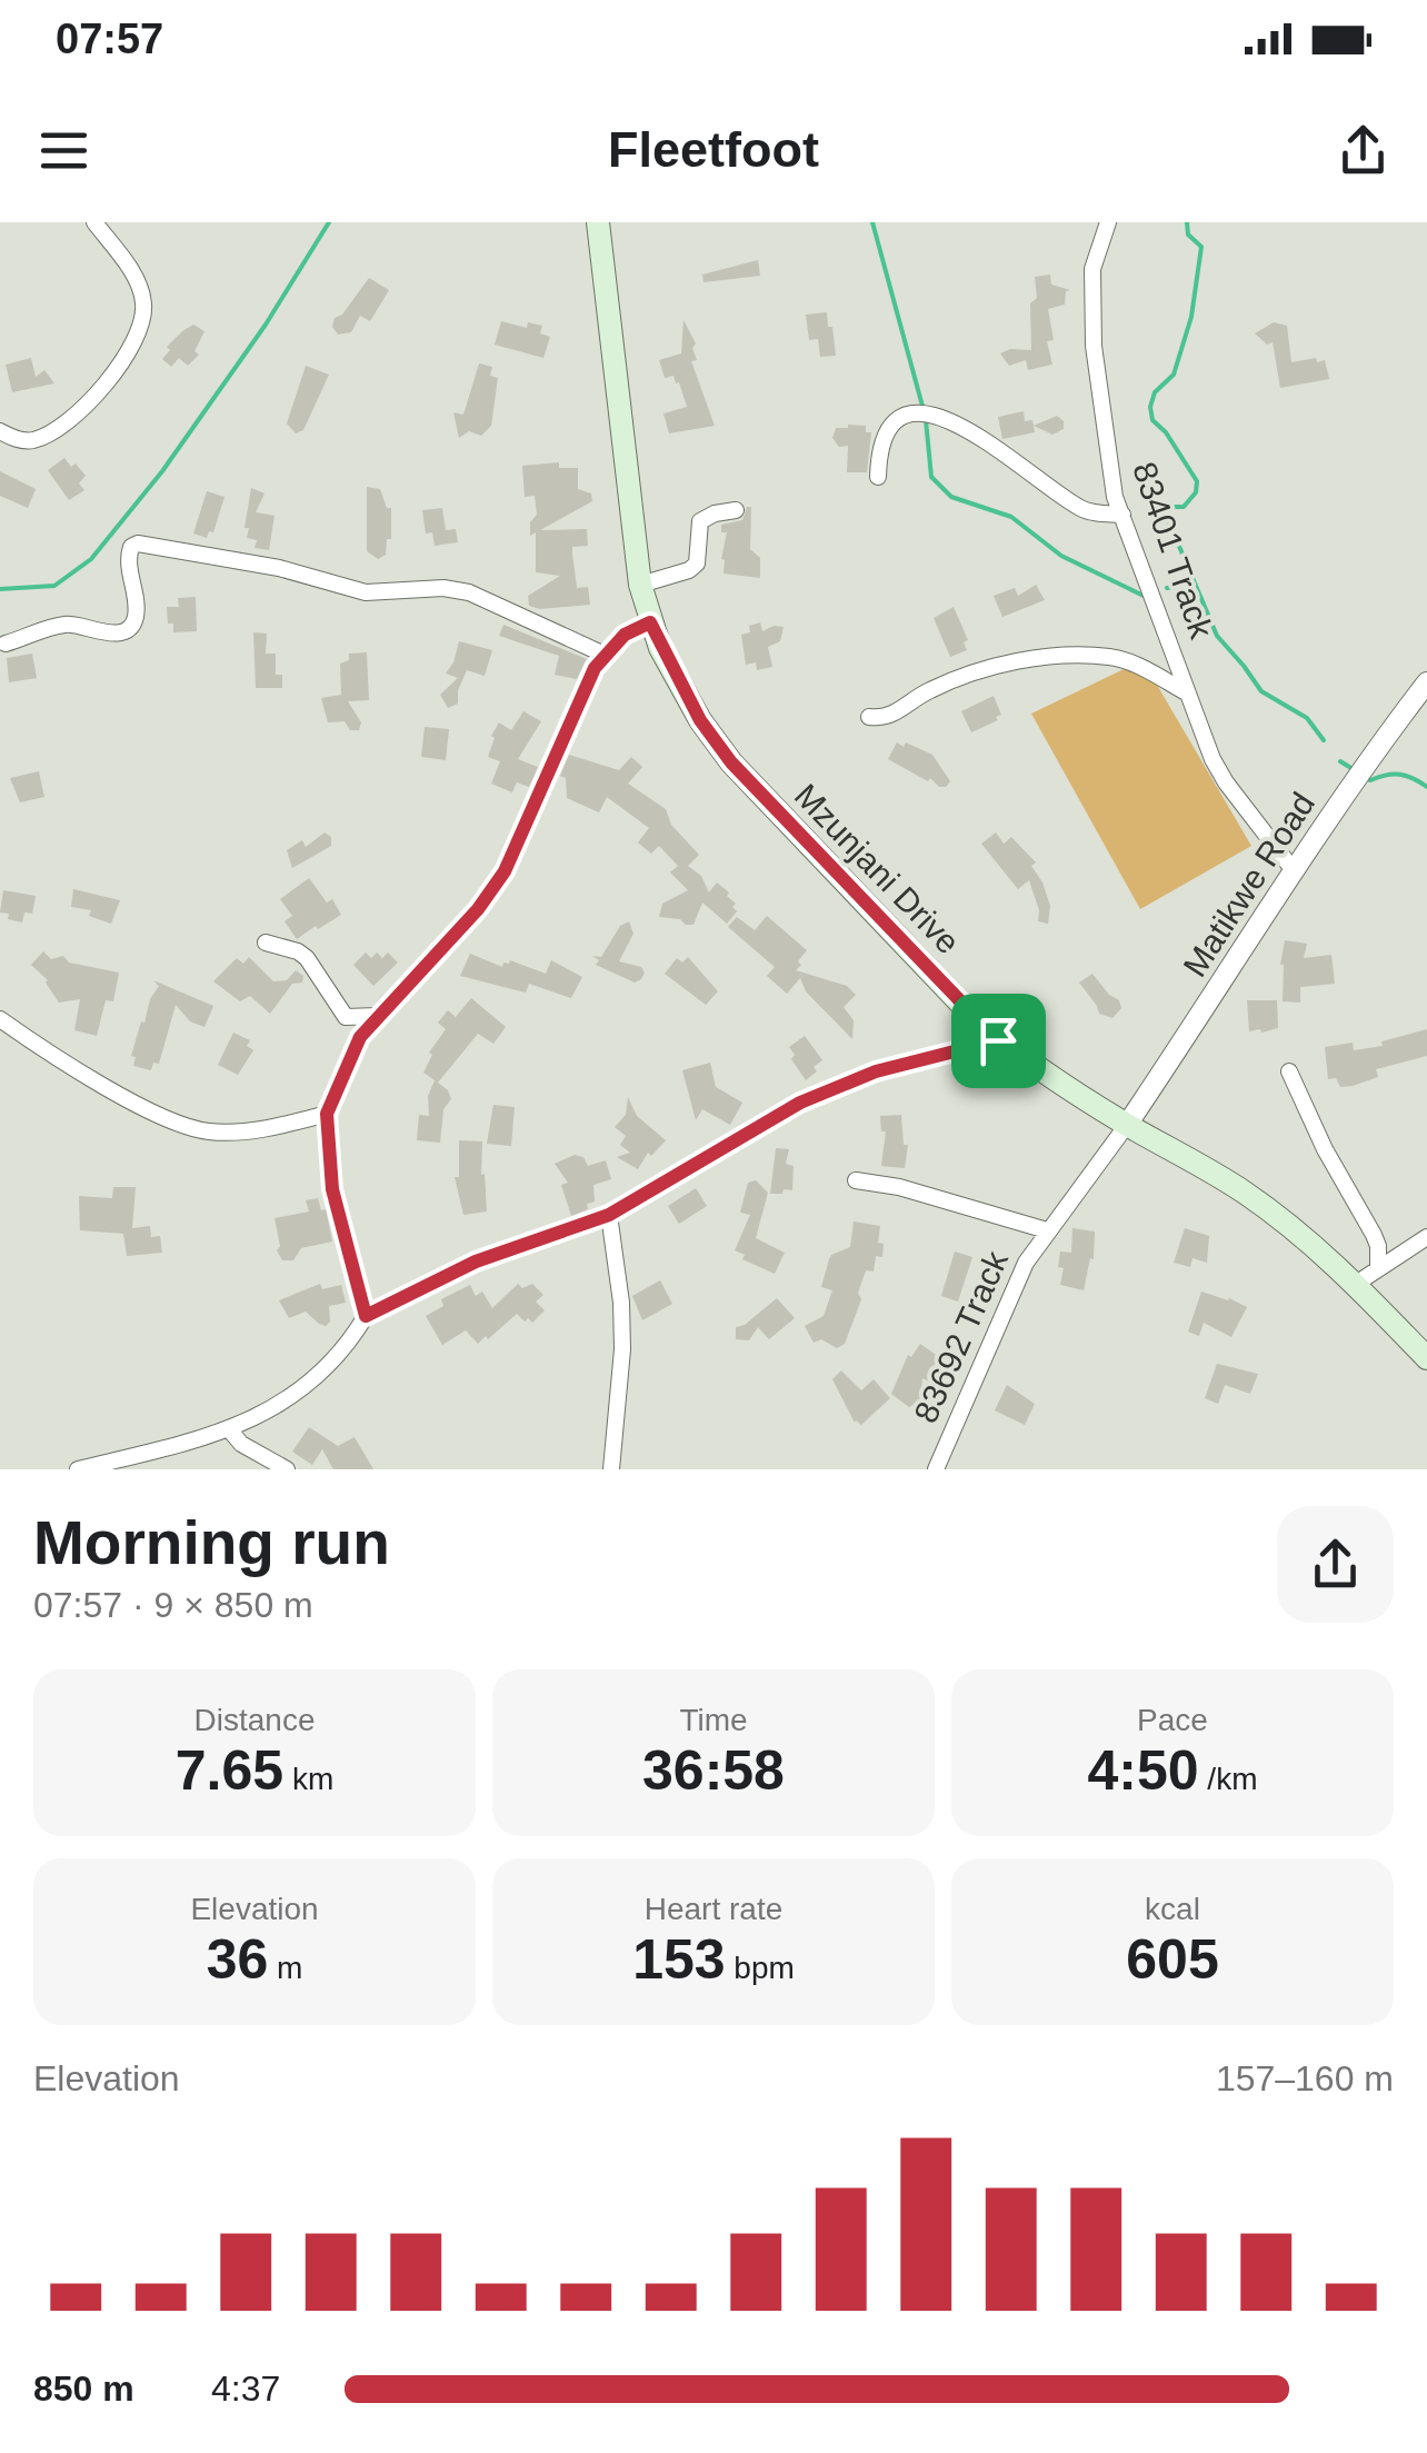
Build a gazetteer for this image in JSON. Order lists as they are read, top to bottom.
{
  "streets": {
    "main road": ["Mzunjani Drive"],
    "street": ["83401 Track", "Matikwe Road", "83692 Track"]
  },
  "crossings": [
    ["83401 Track", "Matikwe Road"],
    ["Mzunjani Drive", "Matikwe Road"],
    ["Mzunjani Drive", "83692 Track"],
    ["Matikwe Road", "83692 Track"]
  ],
  "page": {
    "status": "07:57",
    "header": "Fleetfoot",
    "heading": ["Morning run", "07:57 · 9 × 850 m"],
    "stats": [
      ["Distance", "7.65 km"],
      ["Time", "36:58"],
      ["Pace", "4:50 /km"],
      ["Elevation", "36 m"],
      ["Heart rate", "153 bpm"],
      ["kcal", "605"]
    ],
    "chart": ["Elevation", "157–160 m"],
    "list": [
      {
        "name": "850 m",
        "note": "4:37"
      }
    ]
  }
}
